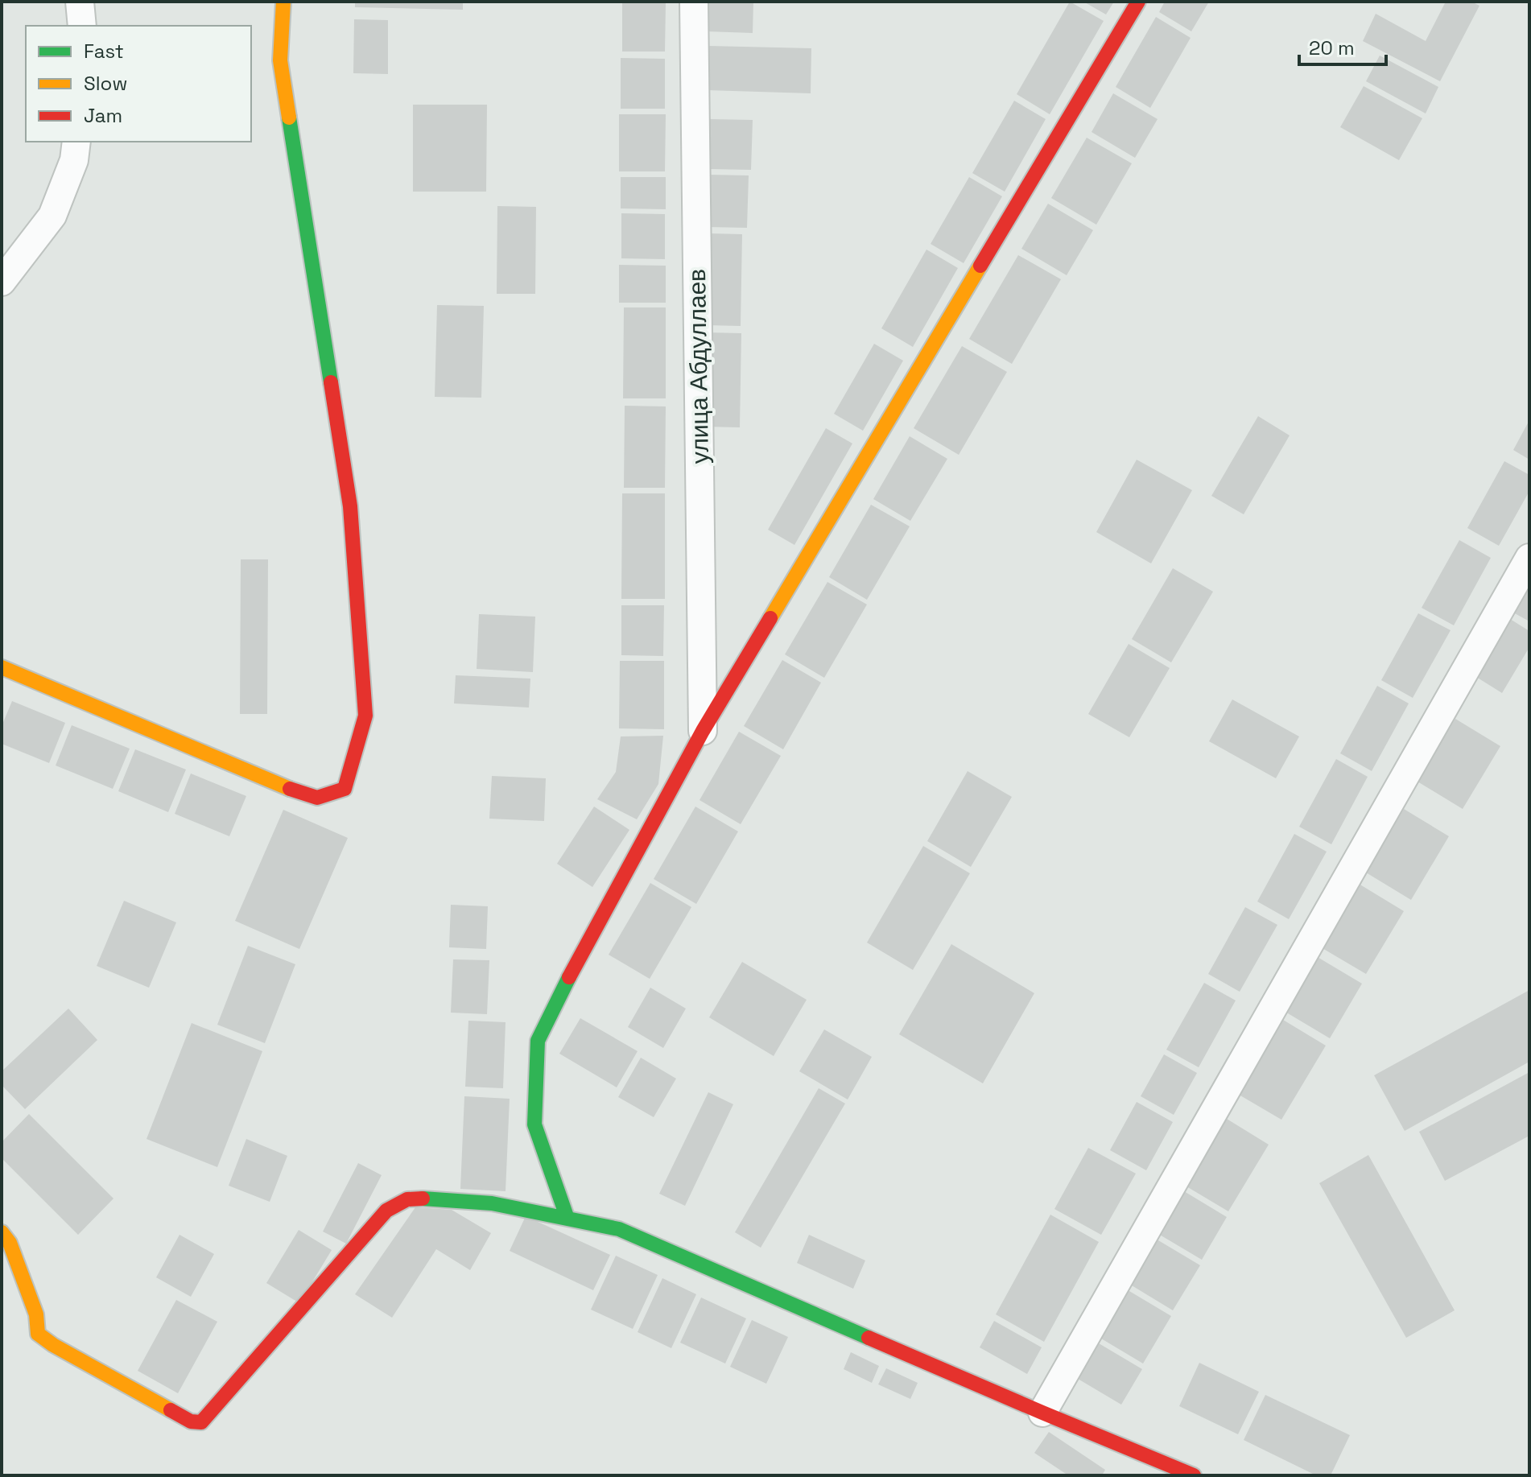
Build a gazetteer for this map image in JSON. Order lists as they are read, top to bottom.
{
  "streets": {
    "street": ["улица Абдуллаев"]
  },
  "legend": ["Fast", "Slow", "Jam"],
  "scale_bar": "20 m"
}
